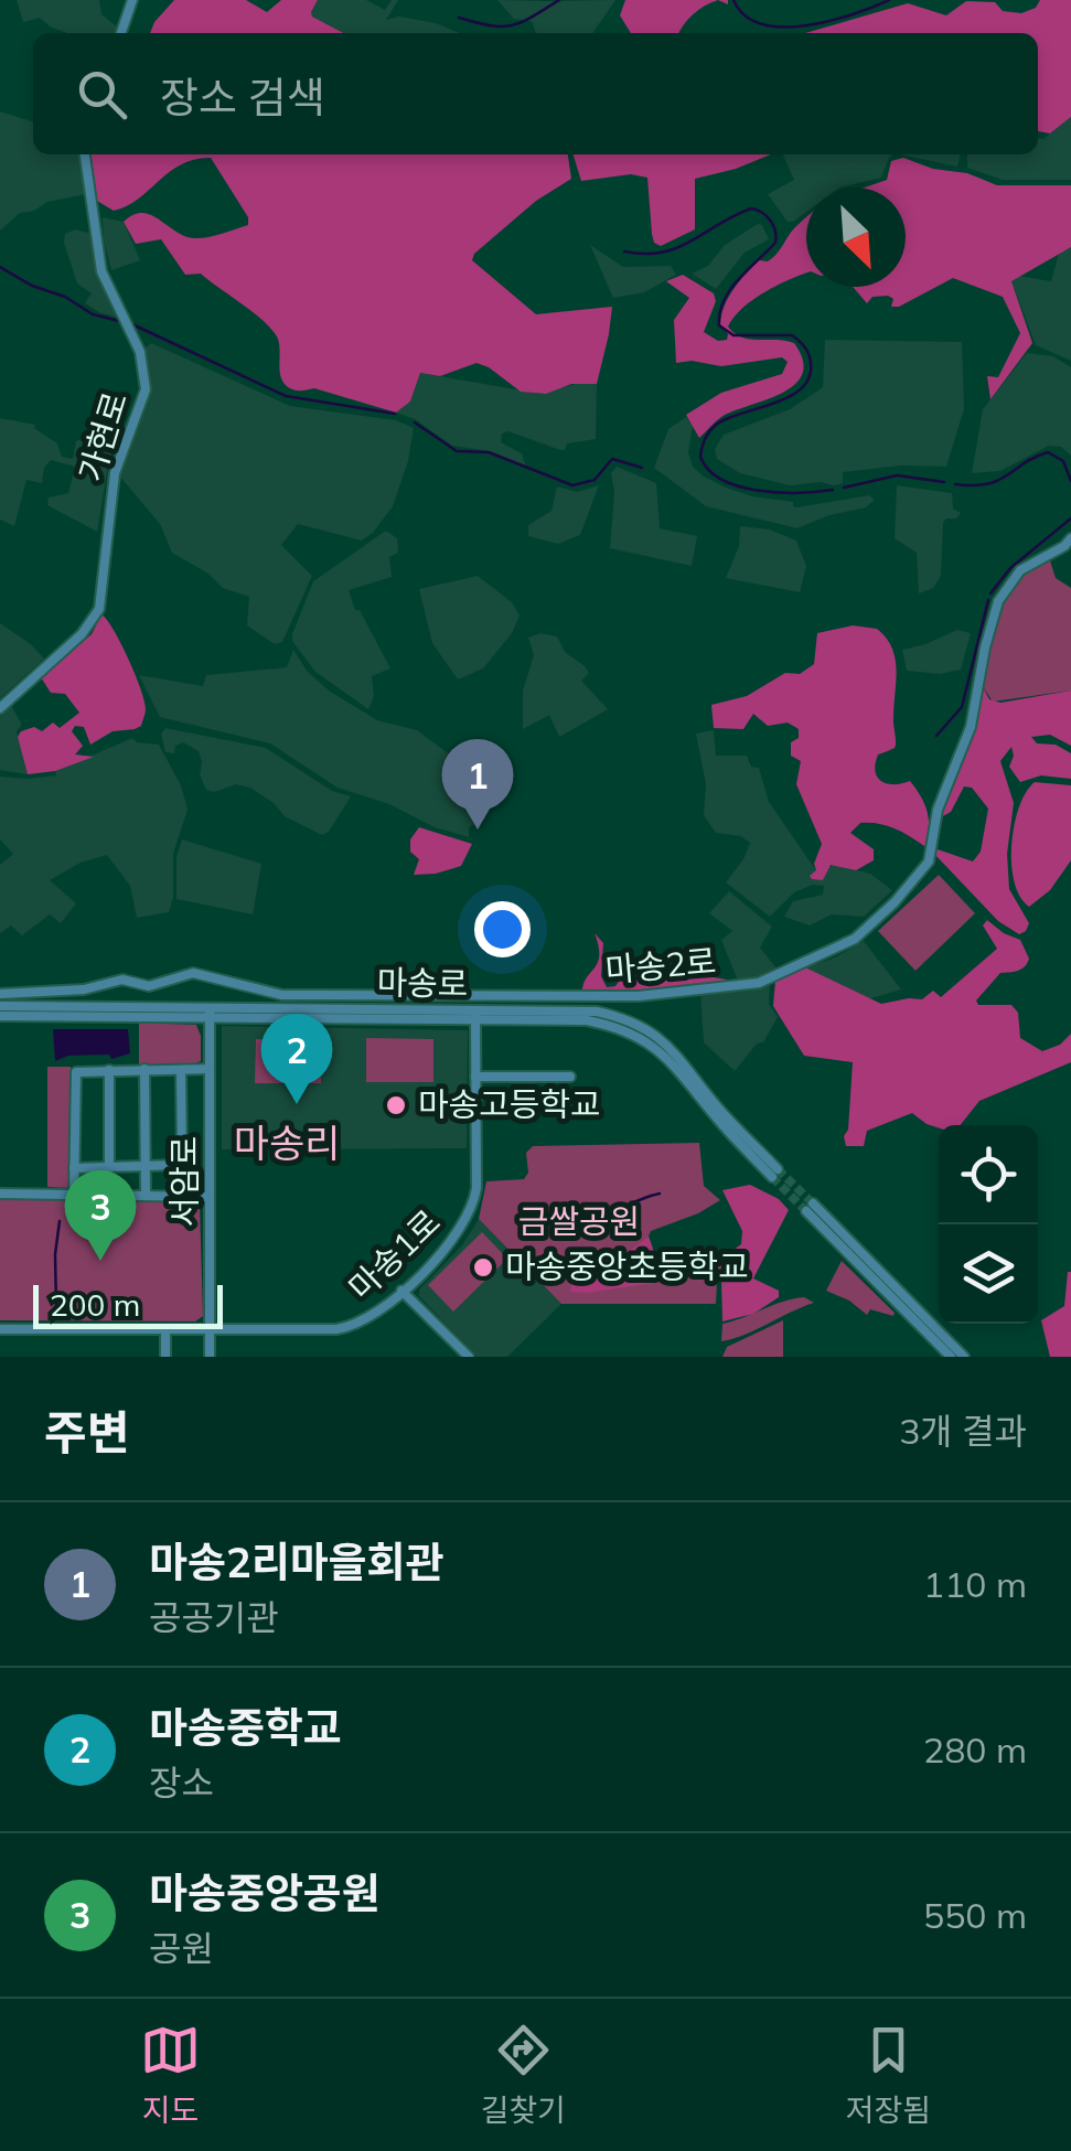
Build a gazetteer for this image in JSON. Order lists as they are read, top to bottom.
{
  "streets": {
    "street": [
      "가현로",
      "마송2로",
      "마송로",
      "서암로",
      "마송1로"
    ]
  },
  "crossings": [
    ["마송2로", "마송1로"],
    ["마송로", "서암로"],
    ["마송로", "마송1로"],
    ["서암로", "마송1로"]
  ],
  "districts": ["마송리"],
  "parks": ["금쌀공원"],
  "places": ["마송고등학교", "마송중앙초등학교"],
  "scale_bar": "200 m",
  "north": "bottom right",
  "page": {
    "search": "장소 검색",
    "pins": ["1", "2", "3"],
    "scale": "200 m",
    "heading": ["주변", "3개 결과"],
    "list": [
      {
        "mark": "1",
        "name": "마송2리마을회관",
        "note": "공공기관",
        "value": "110 m"
      },
      {
        "mark": "2",
        "name": "마송중학교",
        "note": "장소",
        "value": "280 m"
      },
      {
        "mark": "3",
        "name": "마송중앙공원",
        "note": "공원",
        "value": "550 m"
      }
    ],
    "nav": ["지도", "길찾기", "저장됨"]
  }
}
